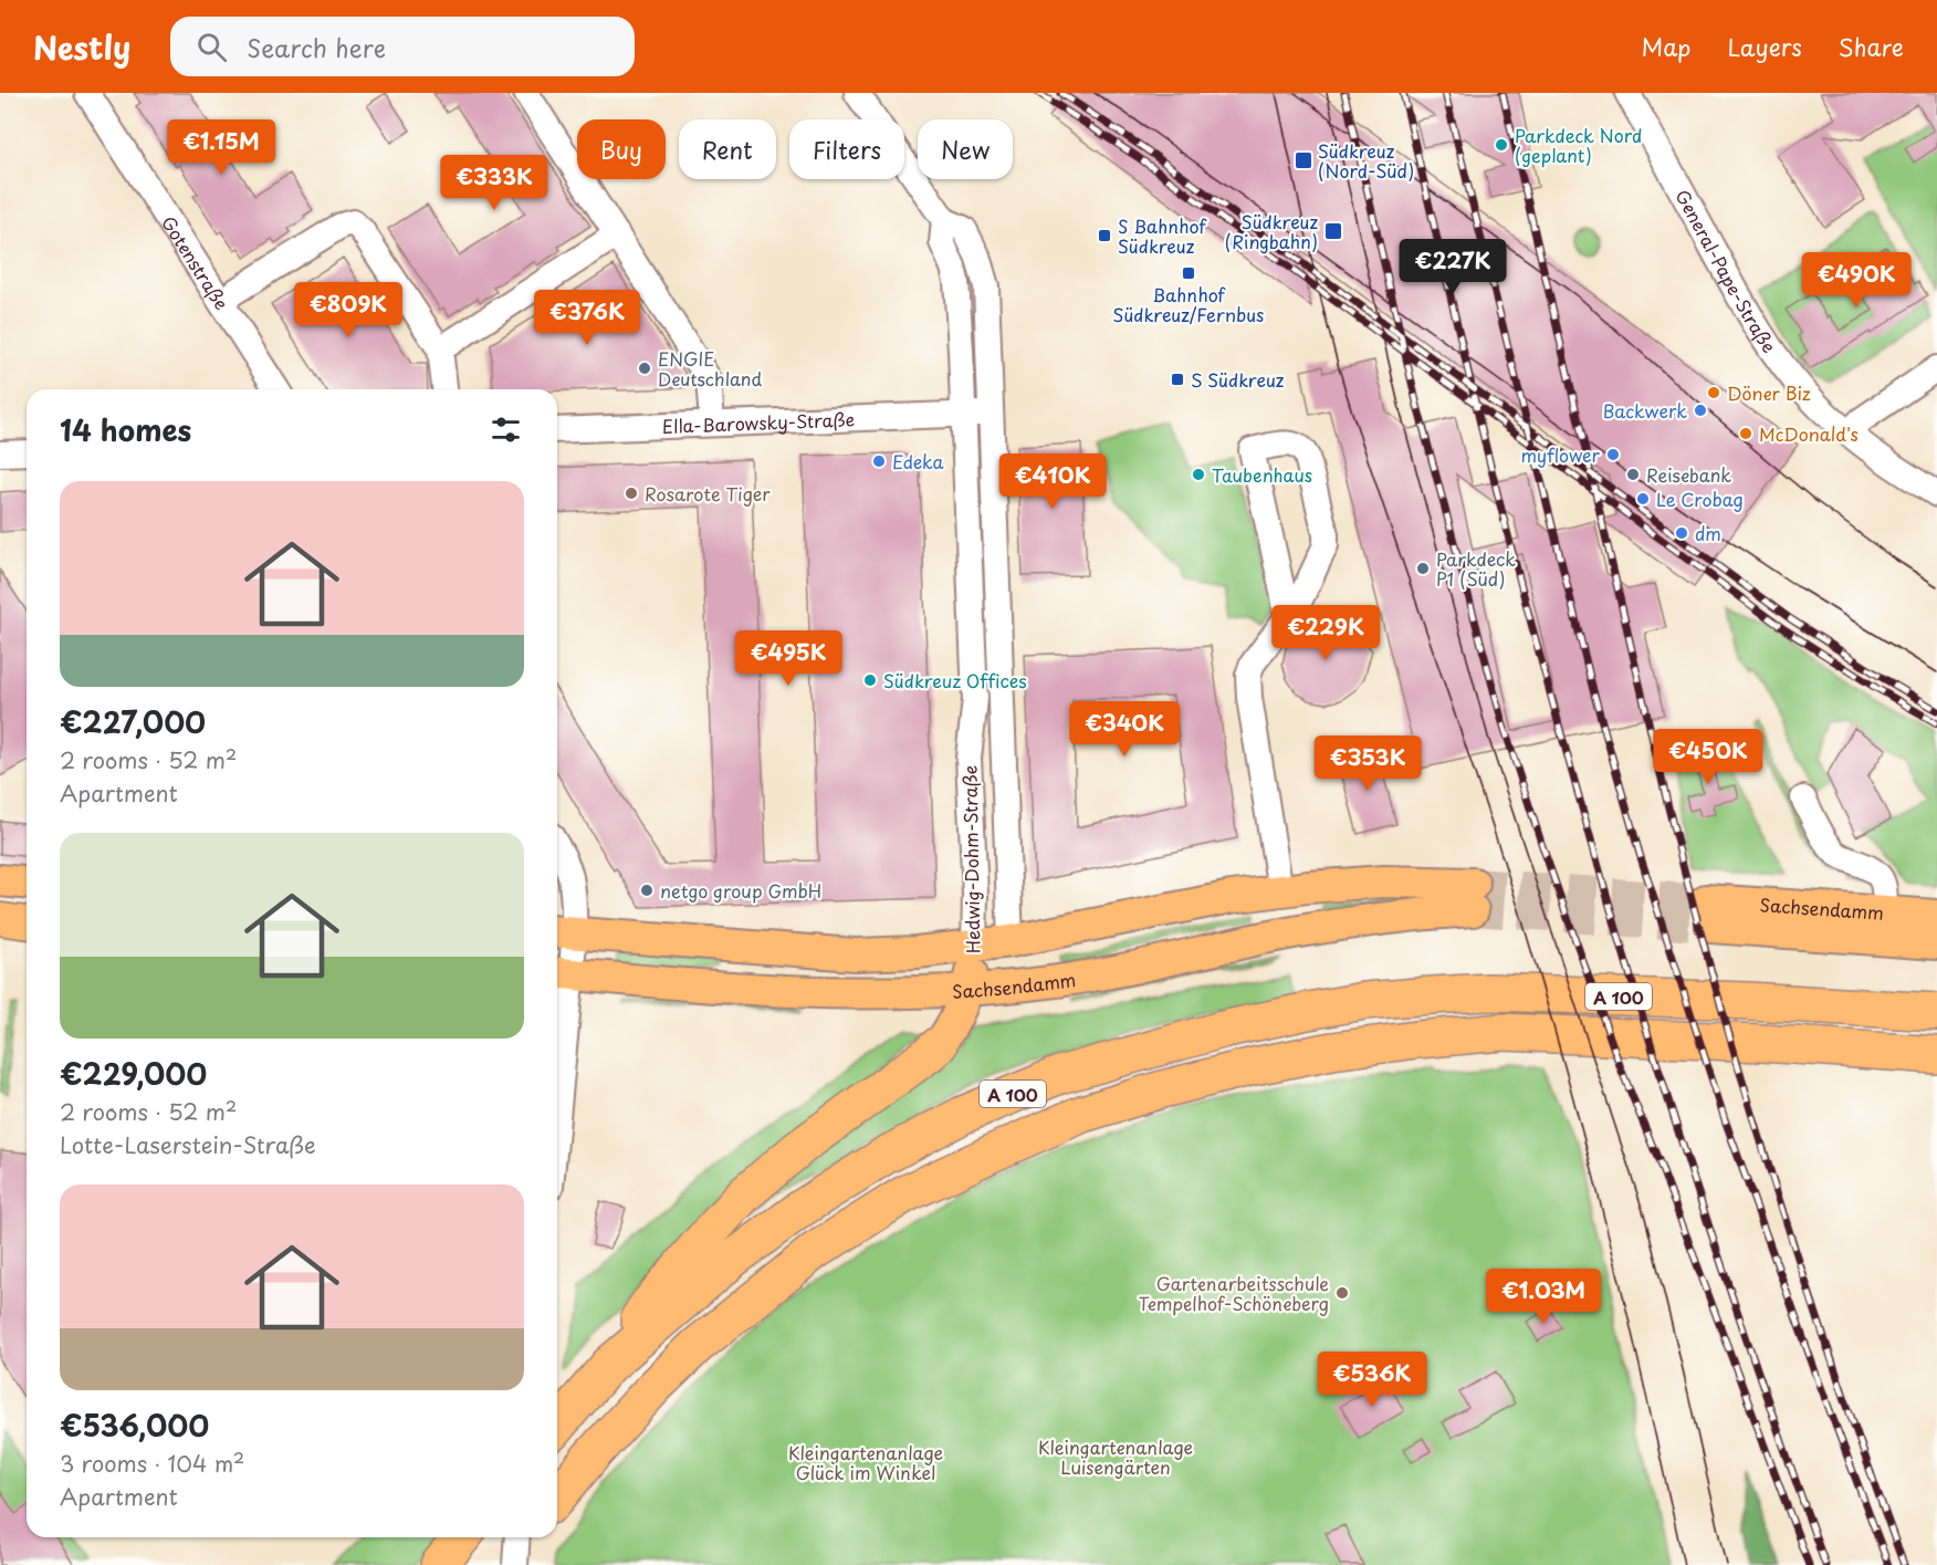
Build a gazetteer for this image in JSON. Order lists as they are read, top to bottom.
{
  "streets": {
    "highway": ["A 100"],
    "main road": ["Hedwig-Dohm-Straße", "Sachsendamm"],
    "street": ["Gotenstraße", "General-Pape-Straße", "Ella-Barowsky-Straße"]
  },
  "crossings": [
    ["Ella-Barowsky-Straße", "Hedwig-Dohm-Straße"],
    ["Hedwig-Dohm-Straße", "Sachsendamm"]
  ],
  "parks": ["Kleingartenanlage Luisengärten", "Kleingartenanlage Glück im Winkel"],
  "places": {
    "other": [
      "Parkdeck Nord (geplant)",
      "ENGIE Deutschland",
      "Döner Biz",
      "Backwerk",
      "McDonald's",
      "myflower",
      "Edeka",
      "Taubenhaus",
      "Reisebank",
      "Rosarote Tiger",
      "Le Crobag",
      "dm",
      "Parkdeck P1 (Süd)",
      "Südkreuz Offices",
      "netgo group GmbH",
      "Gartenarbeitsschule Tempelhof-Schöneberg"
    ],
    "transit": [
      "Südkreuz (Nord-Süd)",
      "Südkreuz (Ringbahn)",
      "S Bahnhof Südkreuz",
      "Bahnhof Südkreuz/Fernbus",
      "S Südkreuz"
    ]
  },
  "page": {
    "header": "Nestly",
    "search": "Search here",
    "nav": ["Map", "Layers", "Share"],
    "price": [
      "€1.15M",
      "€333K",
      "€227K",
      "€490K",
      "€809K",
      "€376K",
      "€410K",
      "€229K",
      "€495K",
      "€340K",
      "€450K",
      "€353K",
      "€1.03M",
      "€536K"
    ],
    "chip": [
      "Buy",
      "Rent",
      "Filters",
      "New"
    ],
    "heading": "14 homes",
    "list": [
      {
        "name": "€227,000",
        "note": "2 rooms · 52 m² · Apartment"
      },
      {
        "name": "€229,000",
        "note": "2 rooms · 52 m² · Lotte-Laserstein-Straße"
      },
      {
        "name": "€536,000",
        "note": "3 rooms · 104 m² · Apartment"
      }
    ]
  }
}
